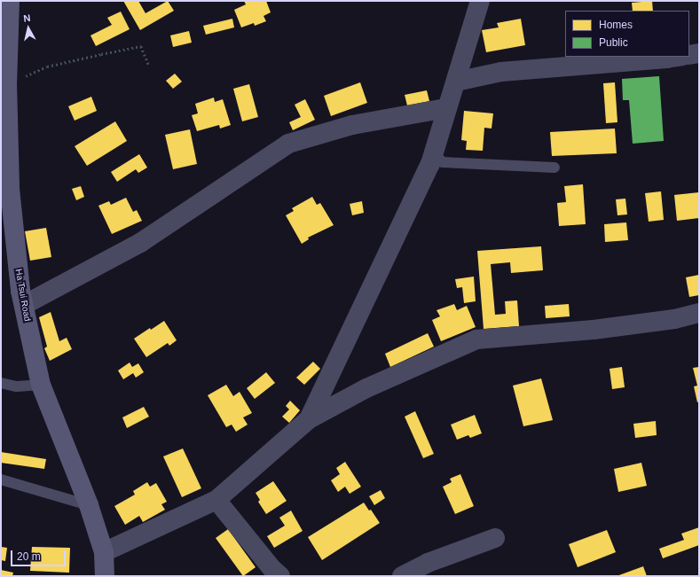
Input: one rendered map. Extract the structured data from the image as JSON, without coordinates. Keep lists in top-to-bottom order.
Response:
{
  "streets": {
    "street": ["Ha Tsui Road"]
  },
  "legend": ["Homes", "Public"],
  "scale_bar": "20 m",
  "north": "top"
}
